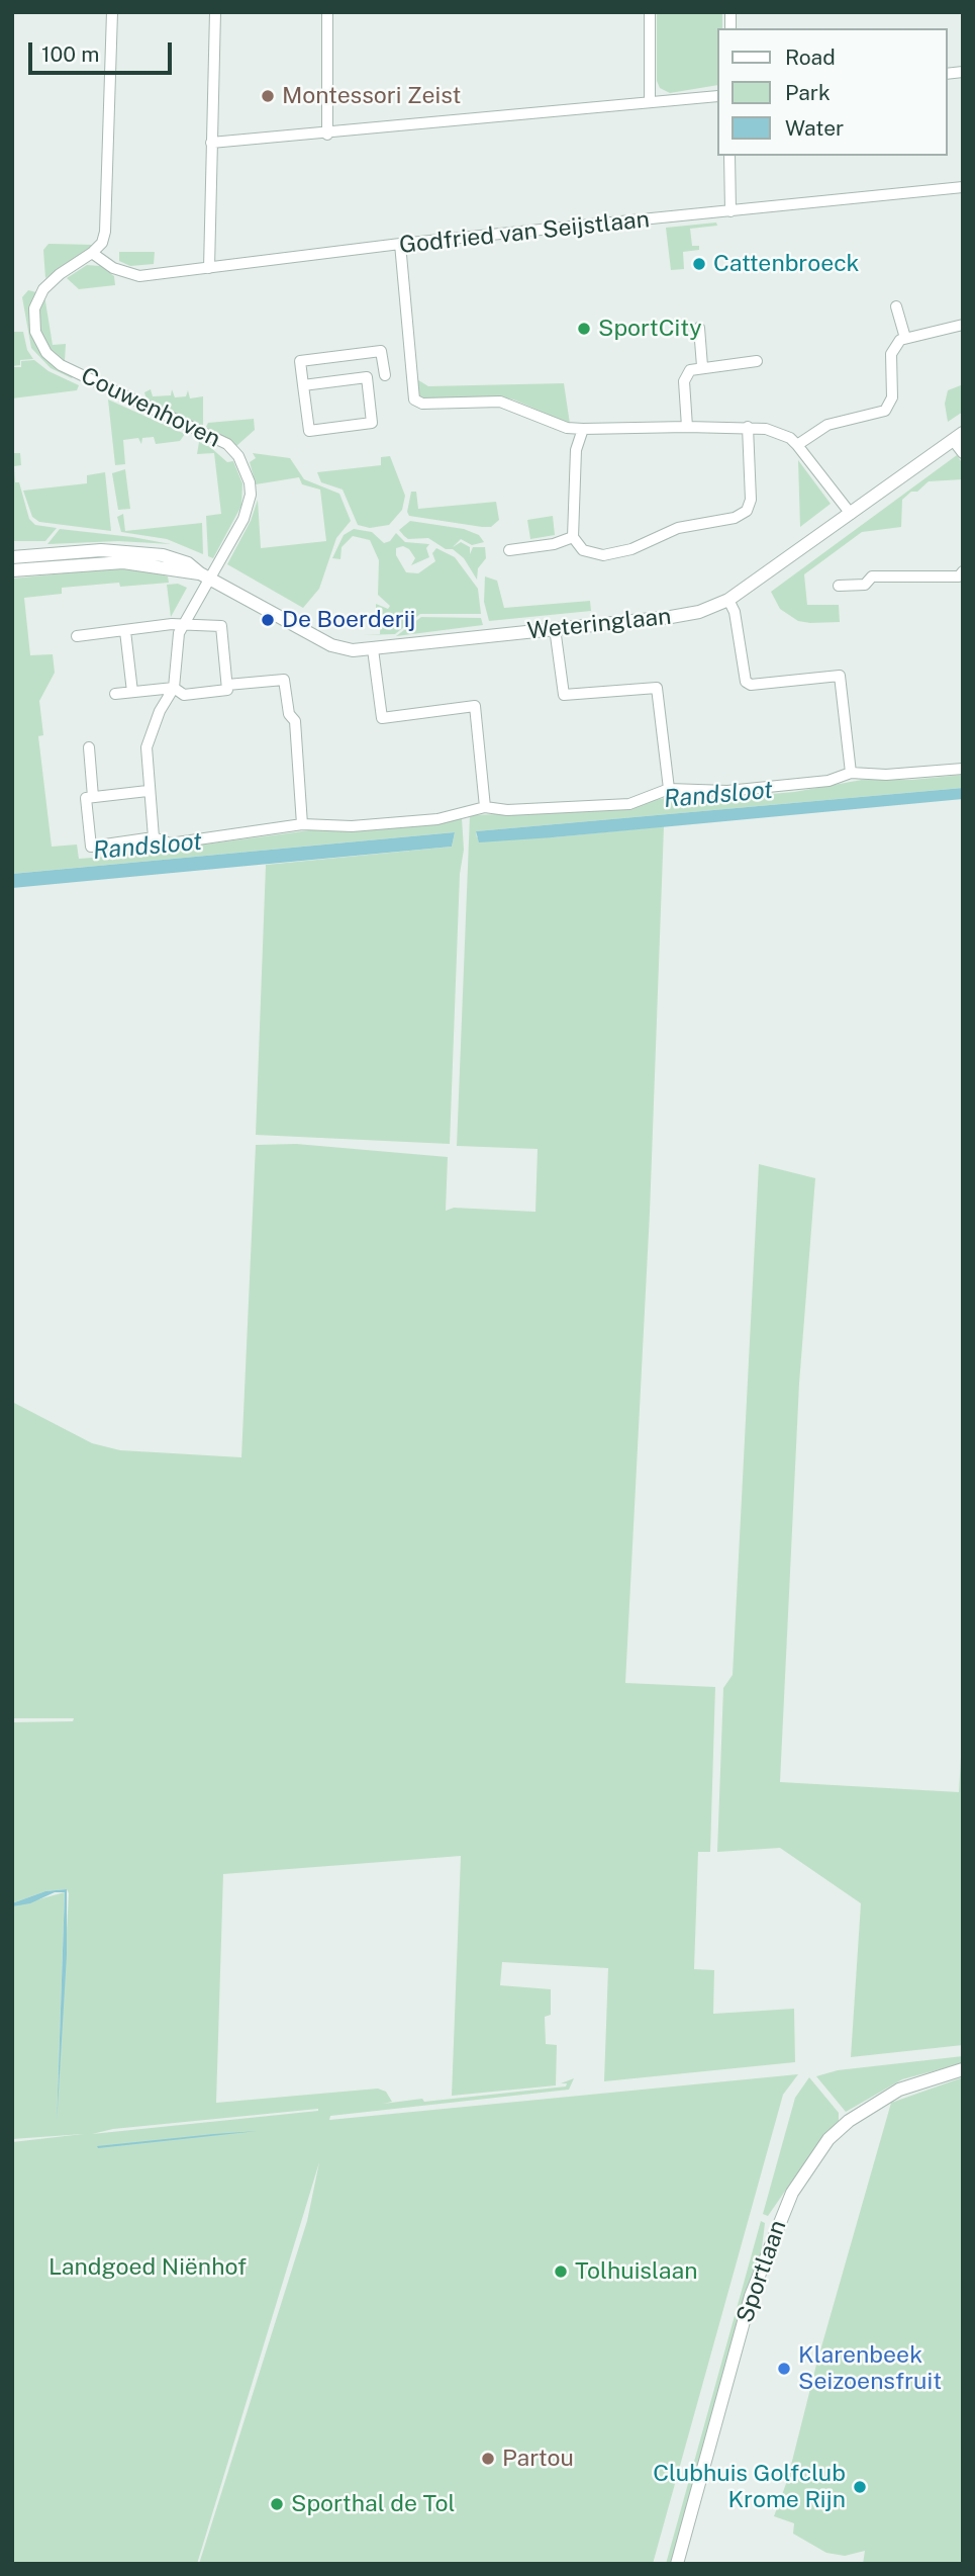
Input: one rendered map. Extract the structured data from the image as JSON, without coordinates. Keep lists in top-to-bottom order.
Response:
{
  "streets": {
    "street": [
      "Godfried van Seijstlaan",
      "Couwenhoven",
      "Weteringlaan",
      "Sportlaan"
    ]
  },
  "crossings": [
    ["Godfried van Seijstlaan", "Couwenhoven"],
    ["Couwenhoven", "Weteringlaan"]
  ],
  "water": ["Randsloot"],
  "parks": ["Landgoed Niënhof"],
  "places": [
    "Montessori Zeist",
    "Cattenbroeck",
    "SportCity",
    "De Boerderij",
    "Tolhuislaan",
    "Klarenbeek Seizoensfruit",
    "Partou",
    "Clubhuis Golfclub Krome Rijn",
    "Sporthal de Tol"
  ],
  "legend": ["Road", "Park", "Water"],
  "scale_bar": "100 m"
}
